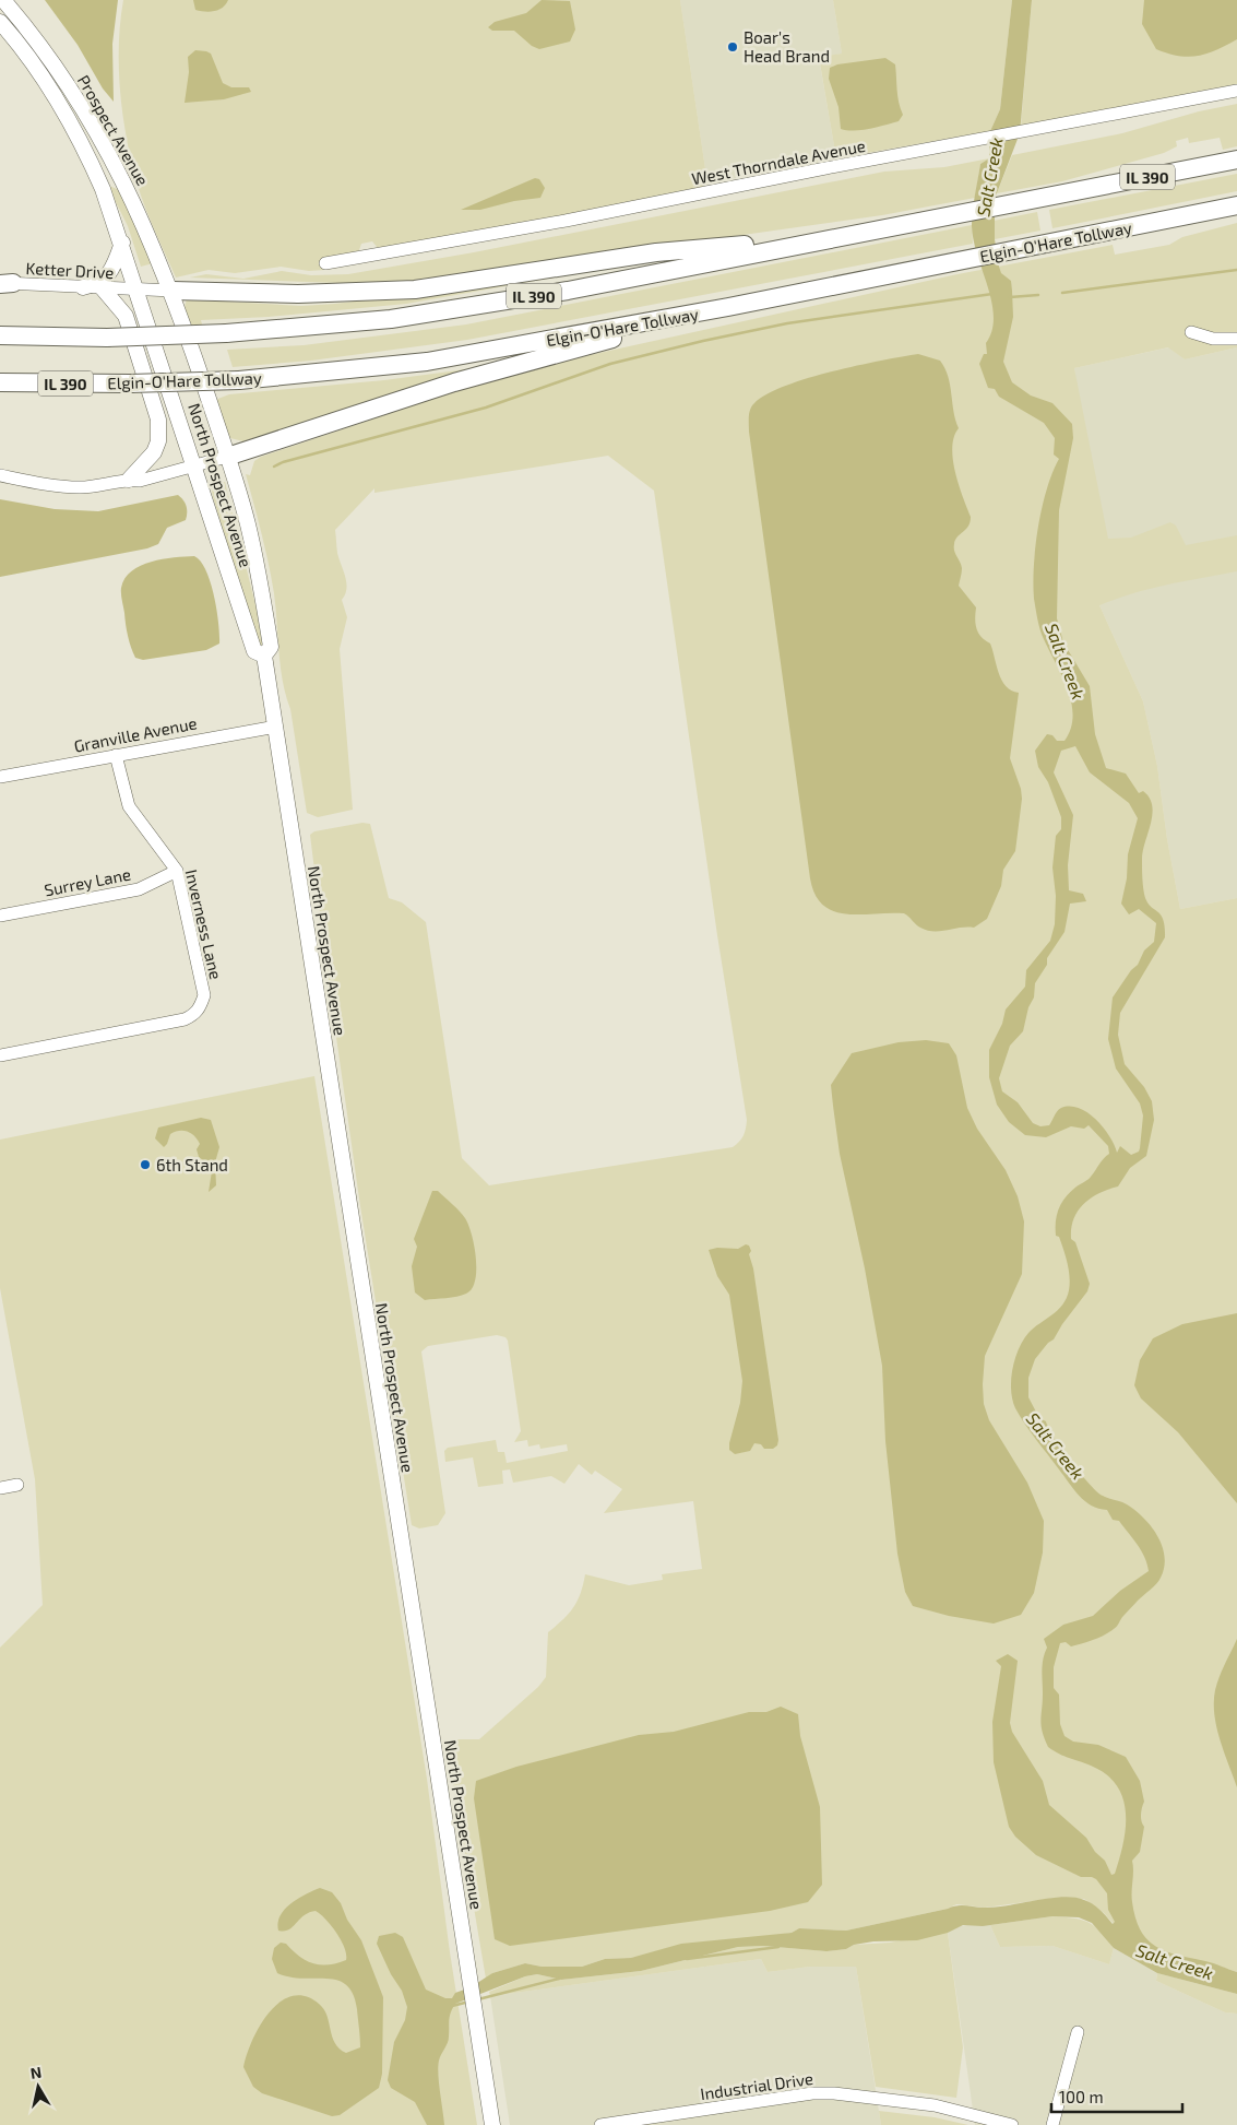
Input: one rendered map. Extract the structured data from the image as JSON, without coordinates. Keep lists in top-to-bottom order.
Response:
{
  "streets": {
    "highway": ["IL 390", "Elgin-O'Hare Tollway"],
    "main road": ["Prospect Avenue", "North Prospect Avenue"],
    "street": [
      "West Thorndale Avenue",
      "Ketter Drive",
      "Granville Avenue",
      "Surrey Lane",
      "Inverness Lane",
      "Industrial Drive"
    ]
  },
  "crossings": [
    ["Prospect Avenue", "Ketter Drive"],
    ["Prospect Avenue", "North Prospect Avenue"],
    ["Ketter Drive", "North Prospect Avenue"],
    ["North Prospect Avenue", "Granville Avenue"],
    ["Granville Avenue", "Inverness Lane"],
    ["Surrey Lane", "Inverness Lane"]
  ],
  "water": ["Salt Creek"],
  "places": ["Boar's Head Brand", "6th Stand"],
  "scale_bar": "100 m",
  "north": "top"
}
